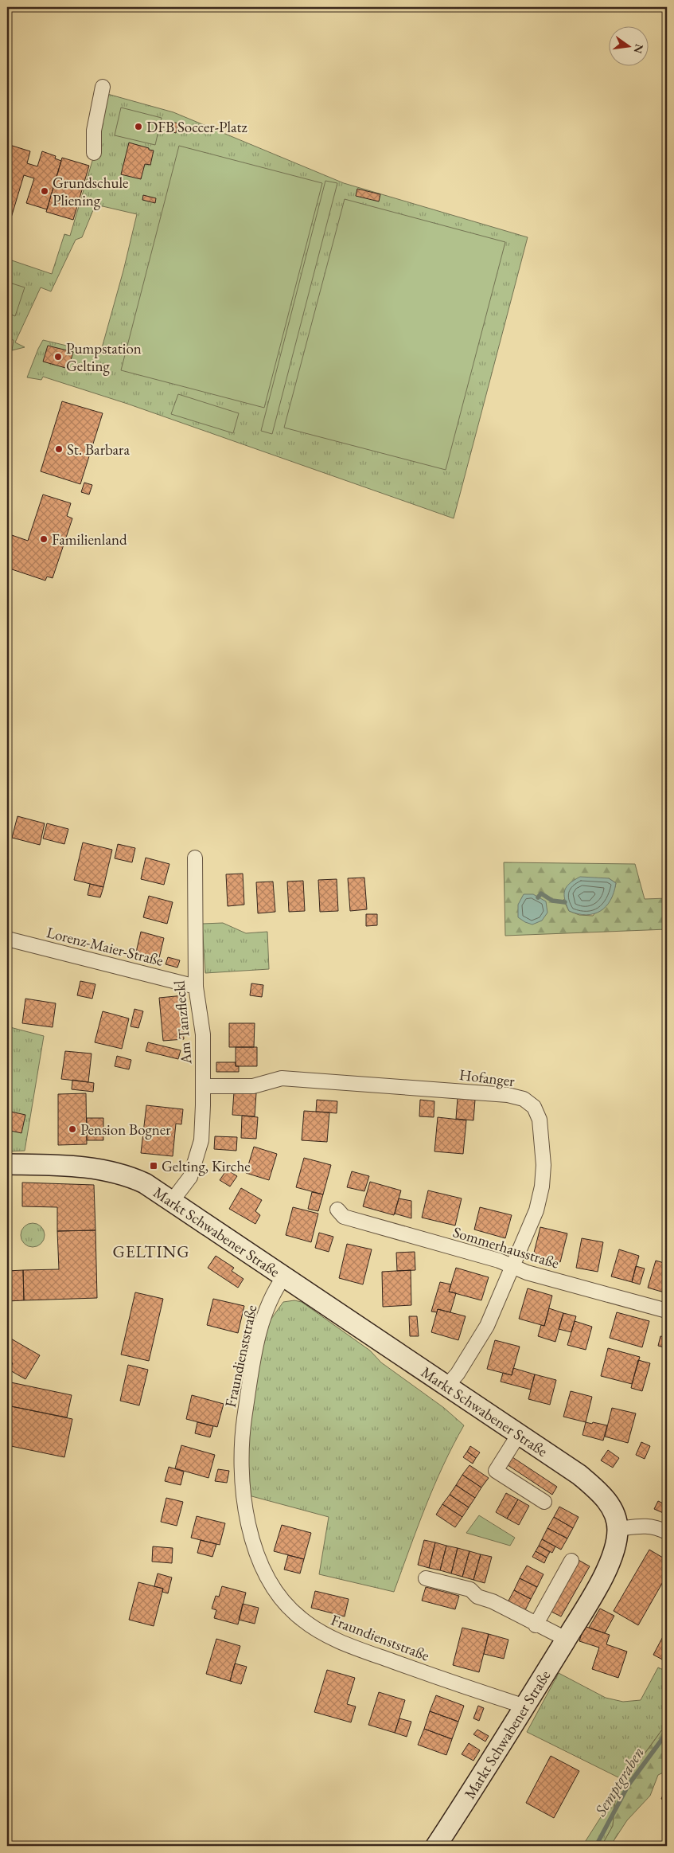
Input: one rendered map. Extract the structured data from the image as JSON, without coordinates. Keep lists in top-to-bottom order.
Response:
{
  "streets": {
    "main road": ["Markt Schwabener Straße"],
    "street": [
      "Lorenz-Maier-Straße",
      "Am Tanzfleckl",
      "Hofanger",
      "Sommerhausstraße",
      "Fraundienststraße"
    ]
  },
  "crossings": [
    ["Lorenz-Maier-Straße", "Am Tanzfleckl"],
    ["Am Tanzfleckl", "Hofanger"],
    ["Am Tanzfleckl", "Markt Schwabener Straße"],
    ["Hofanger", "Markt Schwabener Straße"],
    ["Hofanger", "Sommerhausstraße"],
    ["Markt Schwabener Straße", "Fraundienststraße"]
  ],
  "districts": ["GELTING"],
  "water": ["Semptgraben"],
  "places": {
    "other": [
      "DFB Soccer-Platz",
      "Grundschule Pliening",
      "Pumpstation Gelting",
      "St. Barbara",
      "Familienland",
      "Pension Bogner"
    ],
    "transit": ["Gelting, Kirche"]
  },
  "north": "right"
}
